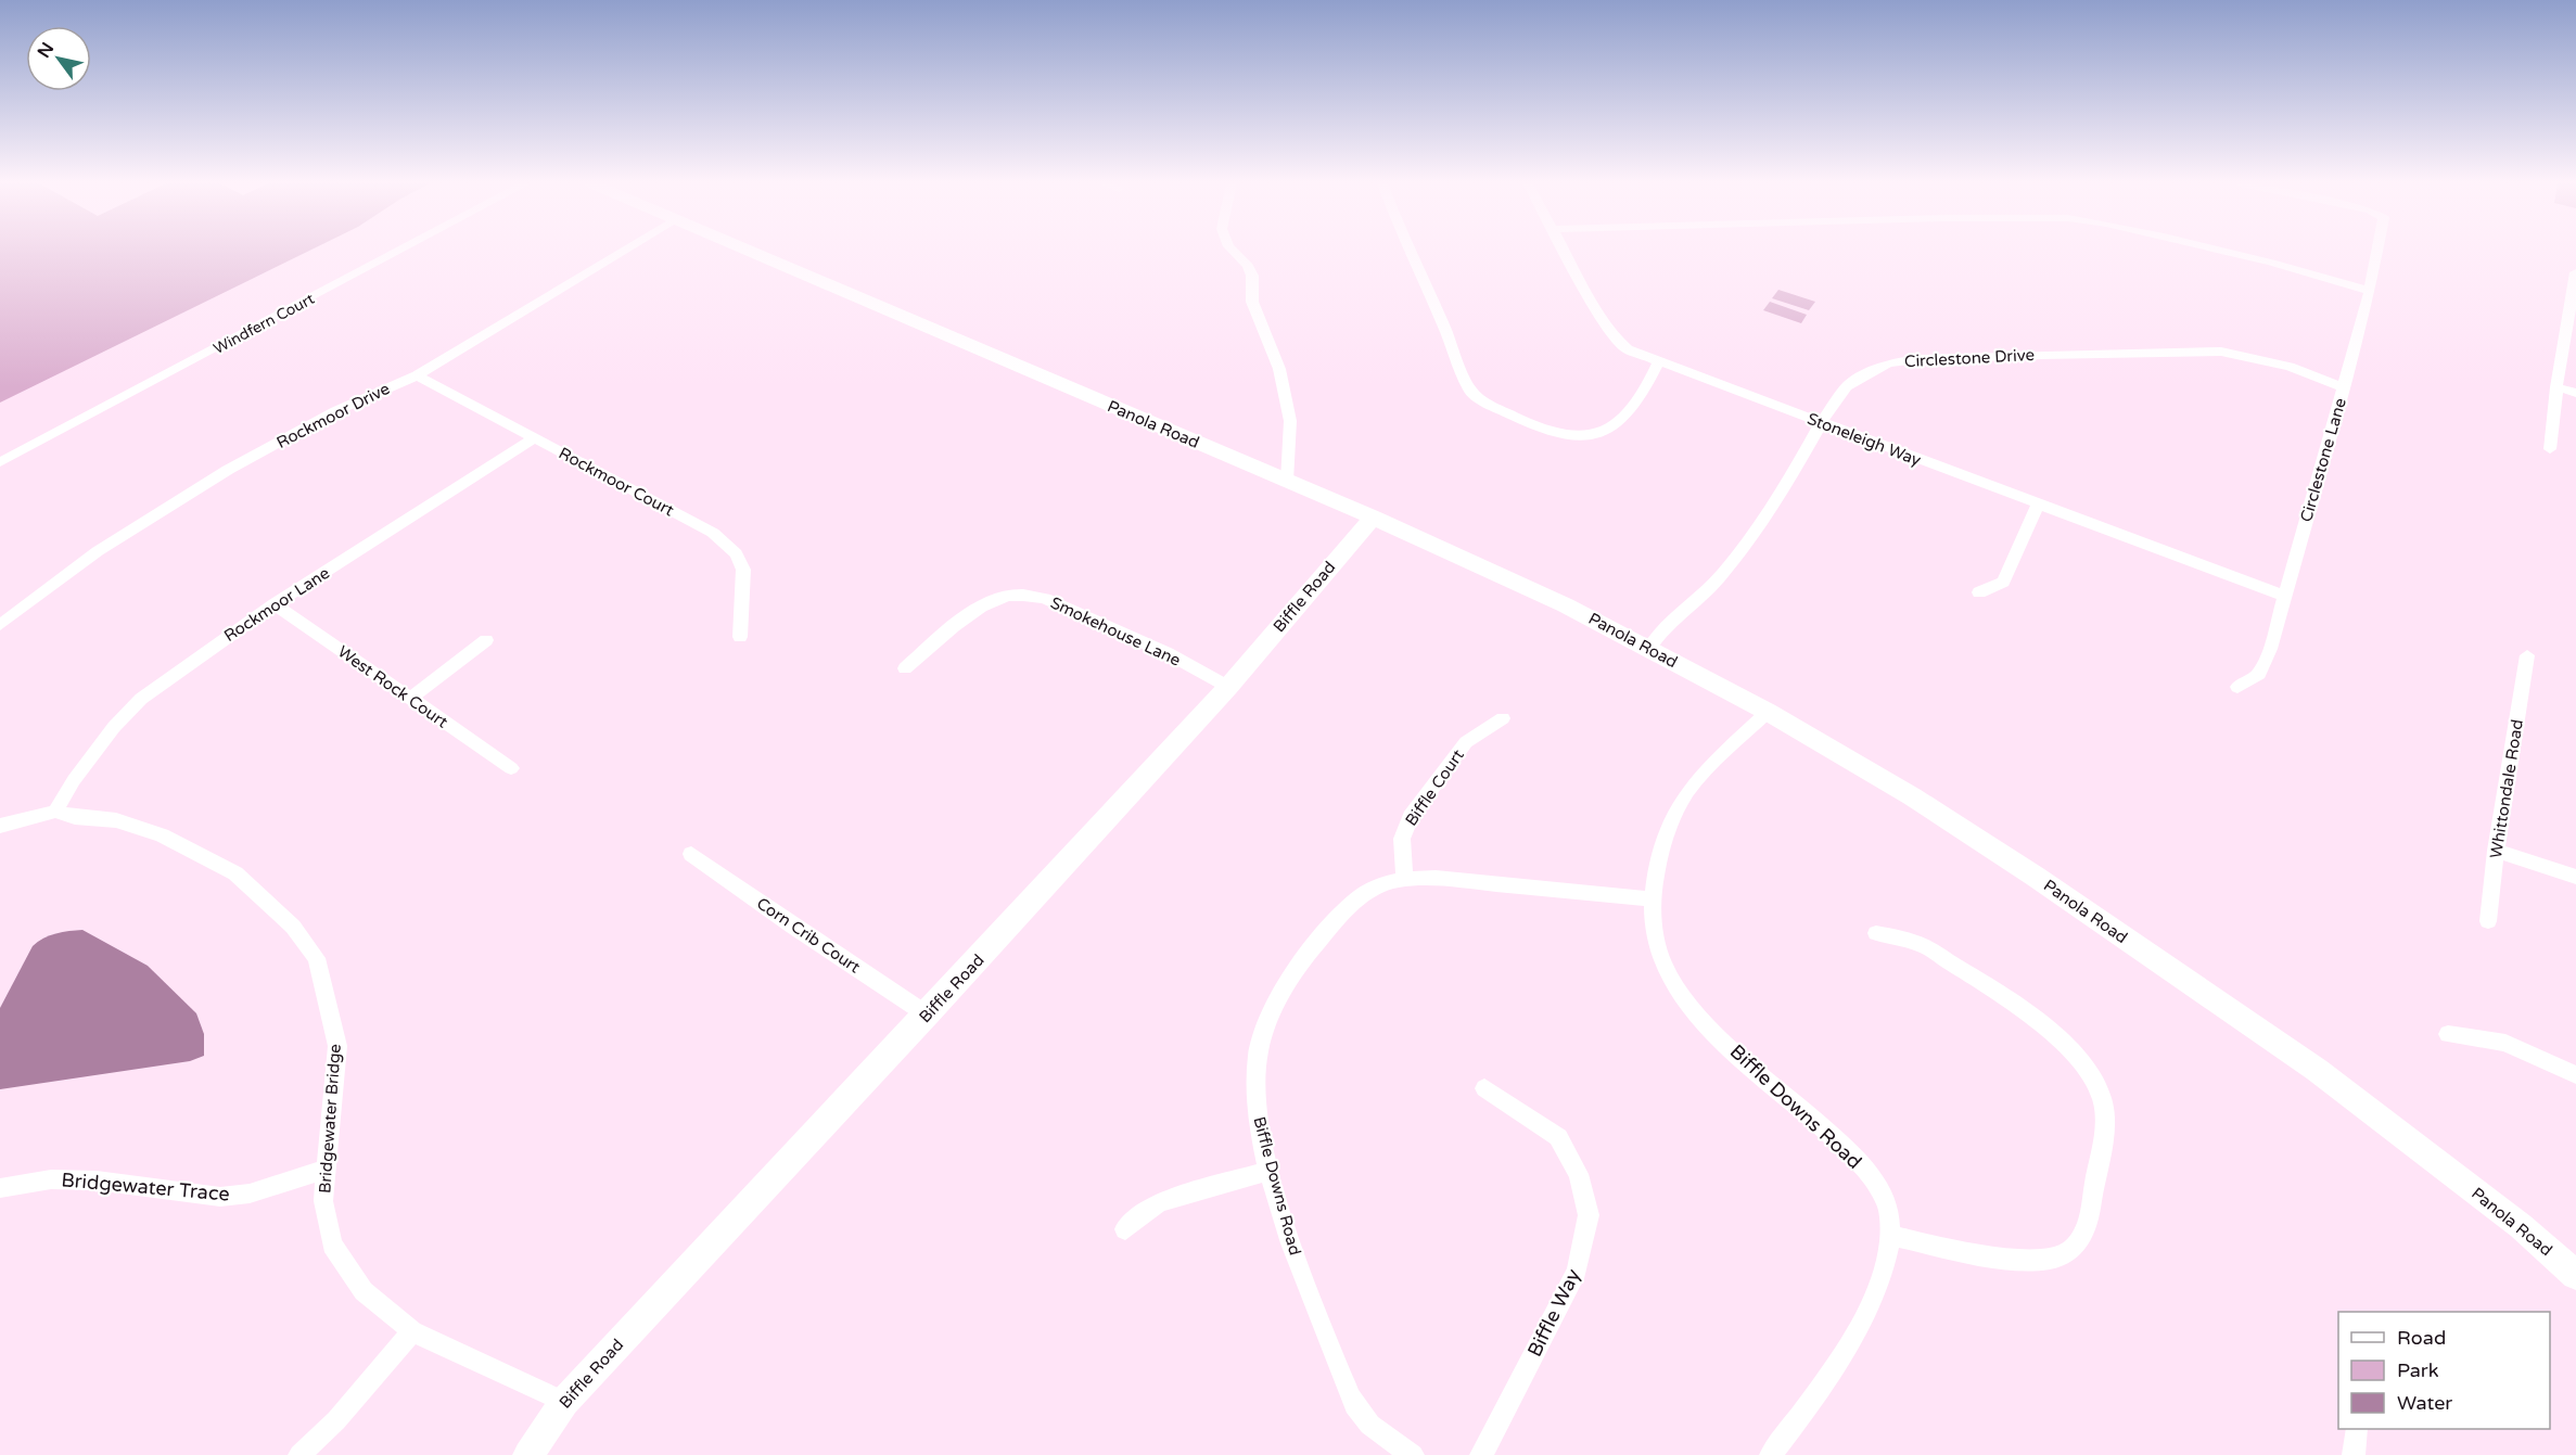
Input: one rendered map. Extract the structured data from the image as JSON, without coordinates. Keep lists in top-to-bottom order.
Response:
{
  "streets": {
    "main road": ["Panola Road", "Biffle Road"],
    "street": [
      "Windfern Court",
      "Circlestone Drive",
      "Rockmoor Drive",
      "Stoneleigh Way",
      "Circlestone Lane",
      "Rockmoor Court",
      "Rockmoor Lane",
      "Smokehouse Lane",
      "West Rock Court",
      "Biffle Court",
      "Whittondale Road",
      "Corn Crib Court",
      "Biffle Downs Road",
      "Bridgewater Bridge",
      "Bridgewater Trace",
      "Biffle Way"
    ]
  },
  "crossings": [
    ["Circlestone Drive", "Panola Road"],
    ["Circlestone Drive", "Stoneleigh Way"],
    ["Circlestone Drive", "Circlestone Lane"],
    ["Rockmoor Drive", "Rockmoor Court"],
    ["Panola Road", "Biffle Road"],
    ["Panola Road", "Biffle Downs Road"],
    ["Stoneleigh Way", "Circlestone Lane"],
    ["Rockmoor Court", "Rockmoor Lane"],
    ["Biffle Road", "Smokehouse Lane"],
    ["Biffle Road", "Corn Crib Court"],
    ["Biffle Road", "Bridgewater Bridge"],
    ["Rockmoor Lane", "West Rock Court"],
    ["Rockmoor Lane", "Bridgewater Bridge"],
    ["Biffle Court", "Biffle Downs Road"],
    ["Bridgewater Bridge", "Bridgewater Trace"]
  ],
  "legend": ["Road", "Park", "Water"],
  "north": "top left"
}
